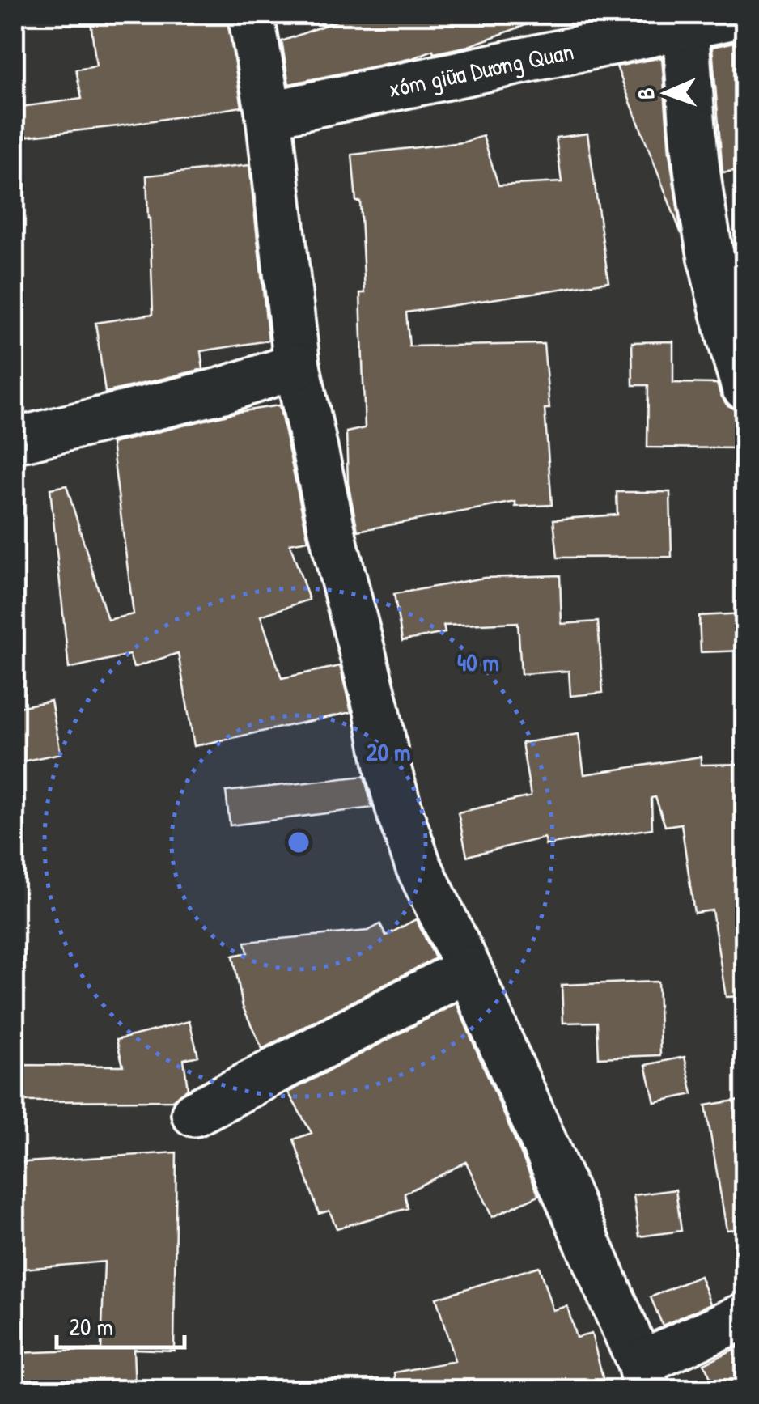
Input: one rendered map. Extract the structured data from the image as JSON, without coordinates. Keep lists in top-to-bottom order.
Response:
{
  "streets": {
    "street": ["xóm giữa Dương Quan"]
  },
  "scale_bar": "20 m",
  "north": "left",
  "rings": ["40 m", "20 m"]
}
